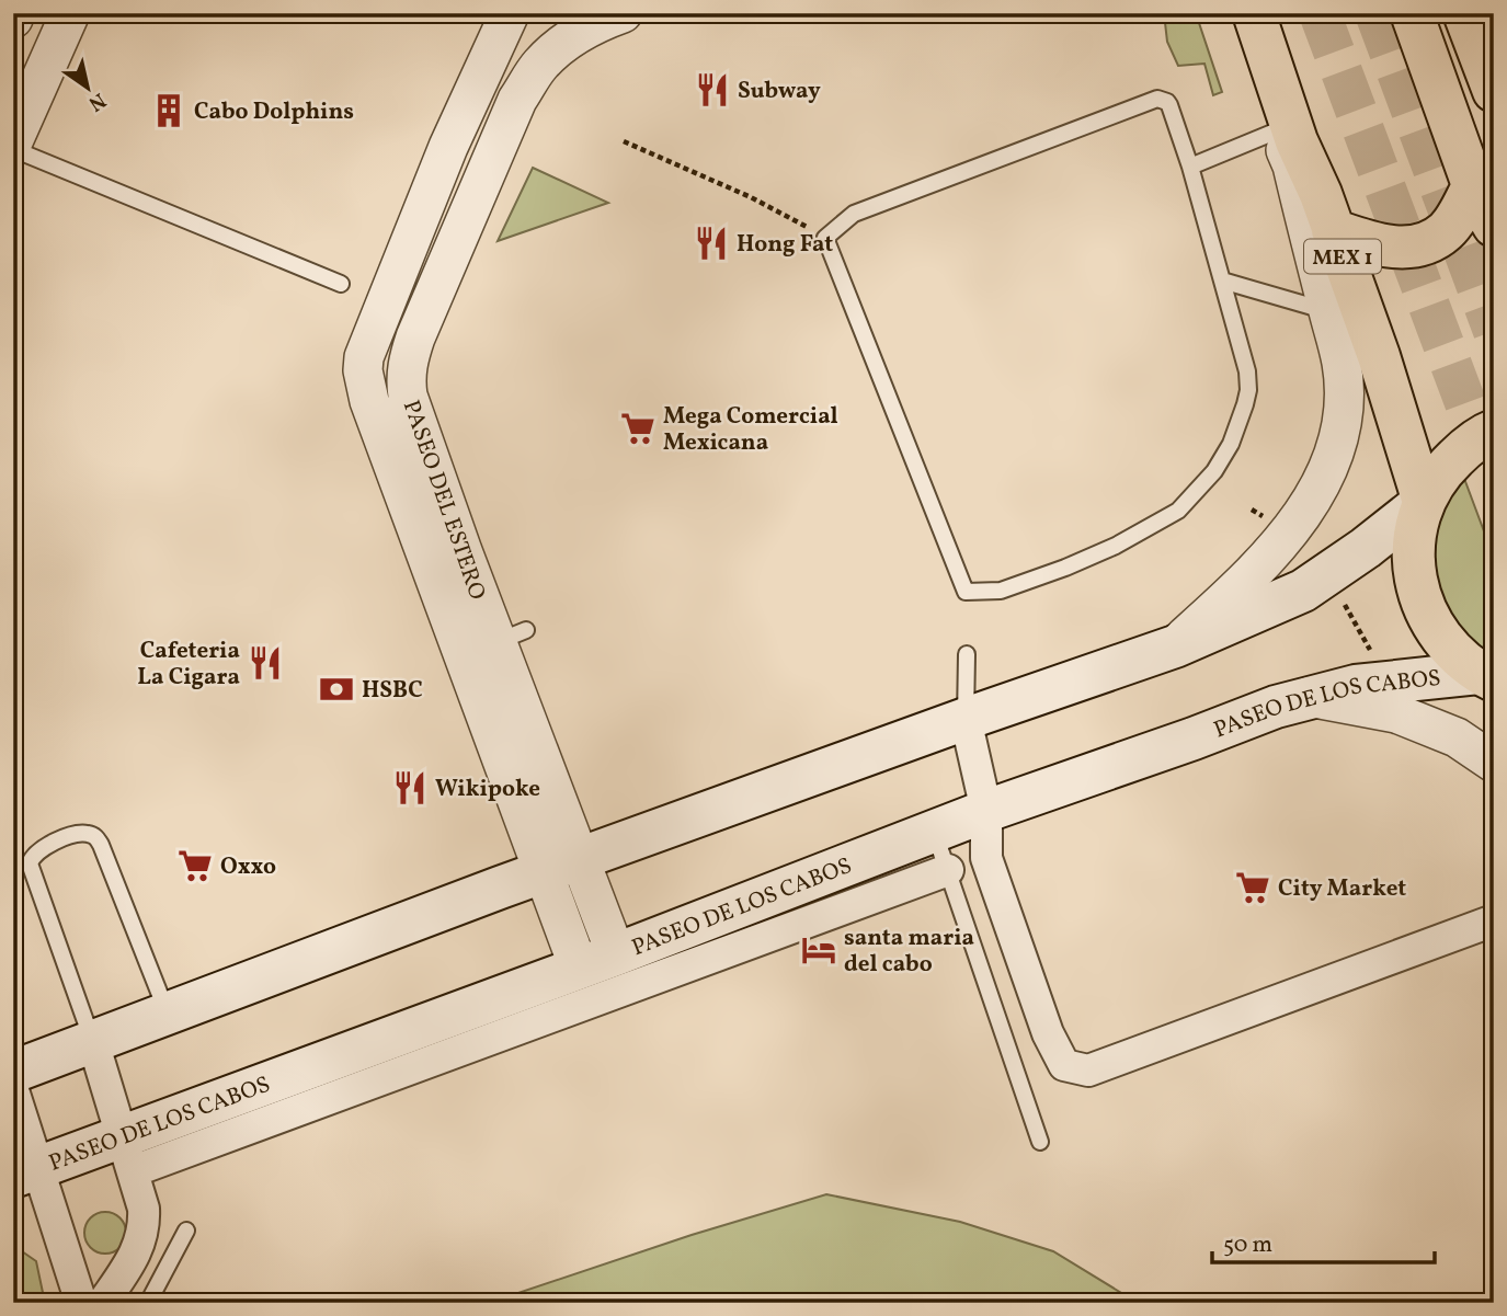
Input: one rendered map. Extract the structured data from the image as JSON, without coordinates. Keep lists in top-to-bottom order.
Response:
{
  "streets": {
    "highway": ["MEX 1"],
    "main road": ["PASEO DE LOS CABOS"],
    "street": ["PASEO DEL ESTERO"]
  },
  "crossings": [
    ["PASEO DEL ESTERO", "PASEO DE LOS CABOS"]
  ],
  "places": {
    "restaurant": [
      "Subway",
      "Hong Fat",
      "Cafeteria La Cigara",
      "Wikipoke"
    ],
    "building": ["Cabo Dolphins"],
    "supermarket": ["Mega Comercial Mexicana", "Oxxo", "City Market"],
    "bank": ["HSBC"],
    "hotel": ["santa maria del cabo"]
  },
  "scale_bar": "50 m",
  "north": "bottom right"
}
